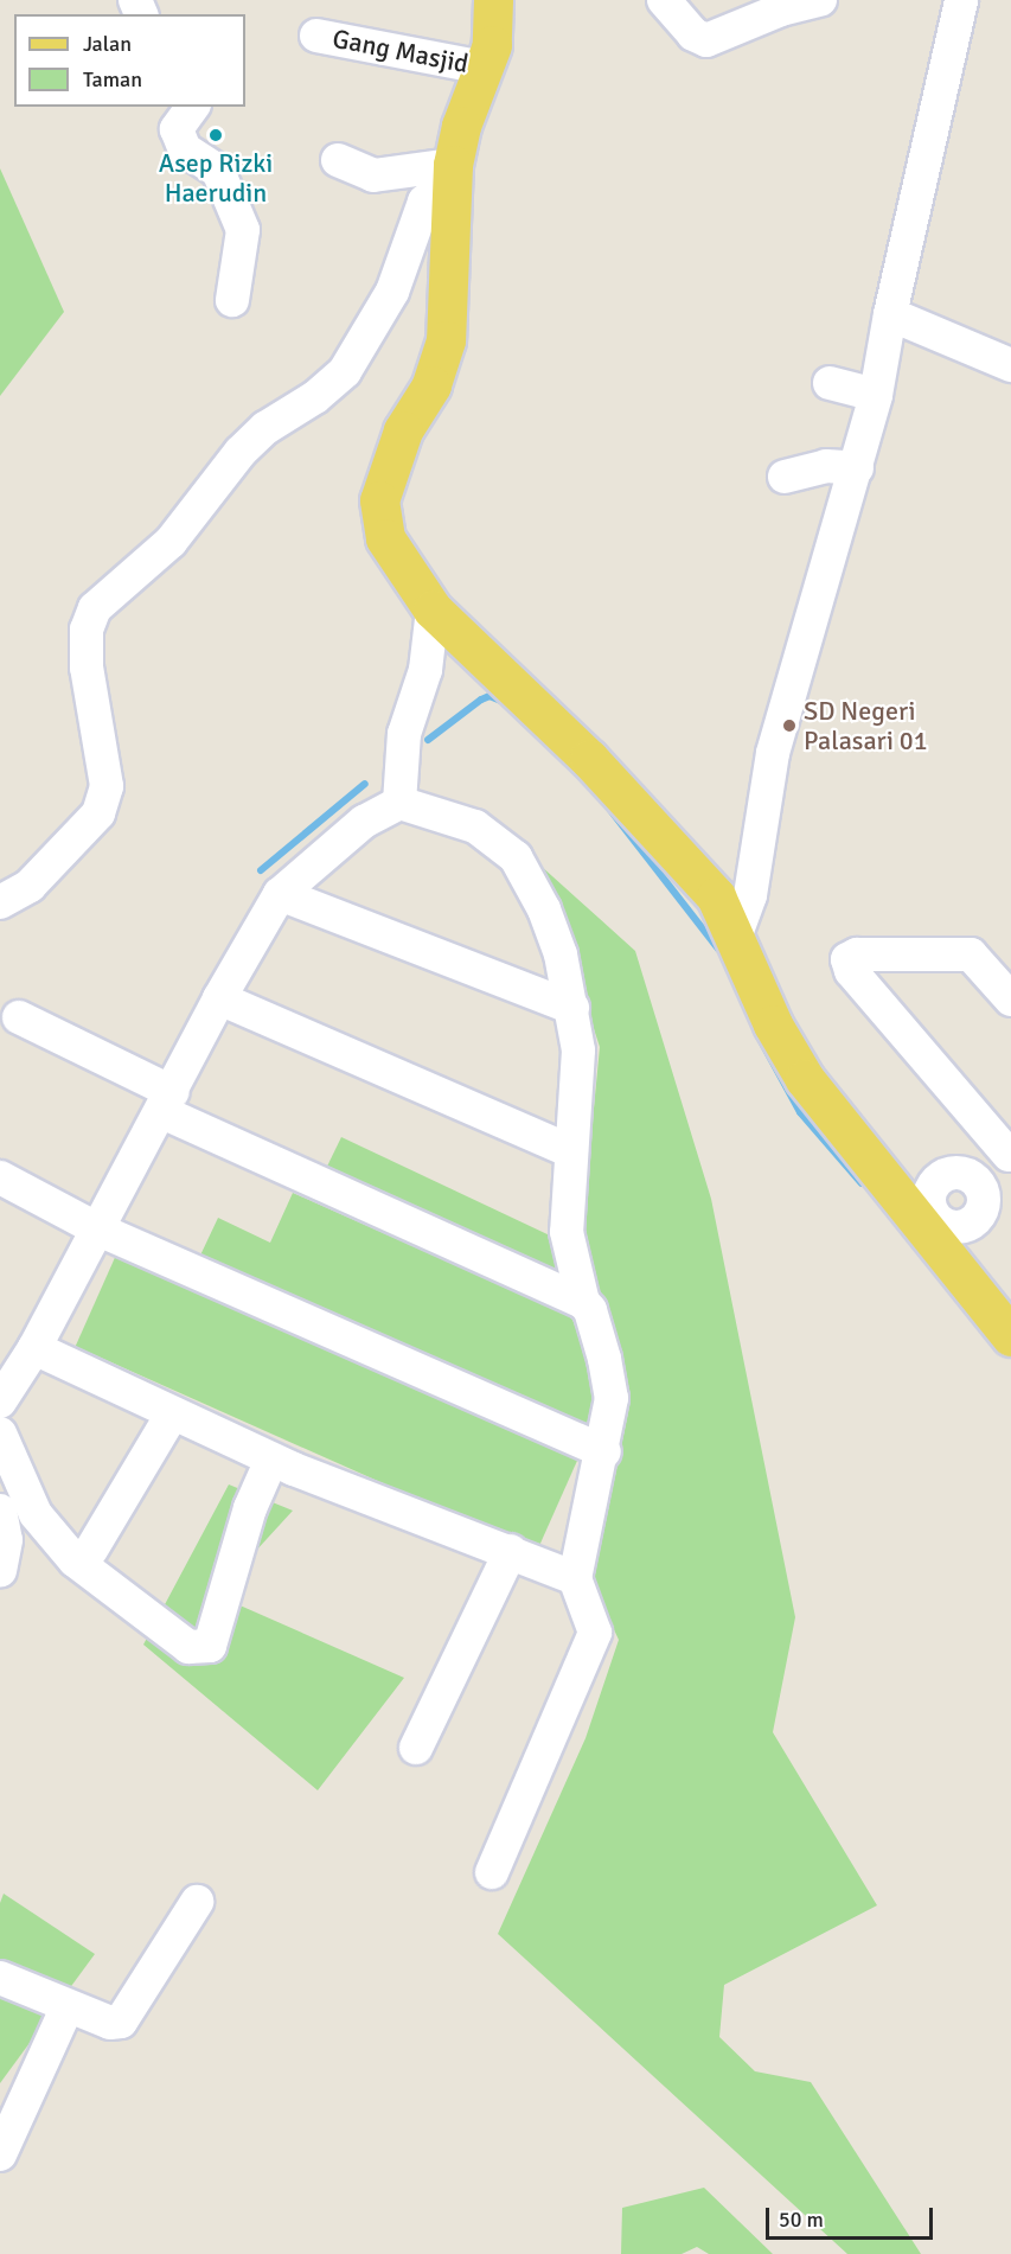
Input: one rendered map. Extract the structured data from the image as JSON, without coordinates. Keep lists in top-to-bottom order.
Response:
{
  "streets": {
    "street": ["Gang Masjid"]
  },
  "places": ["Asep Rizki Haerudin", "SD Negeri Palasari 01"],
  "legend": ["Jalan", "Taman"],
  "scale_bar": "50 m"
}
